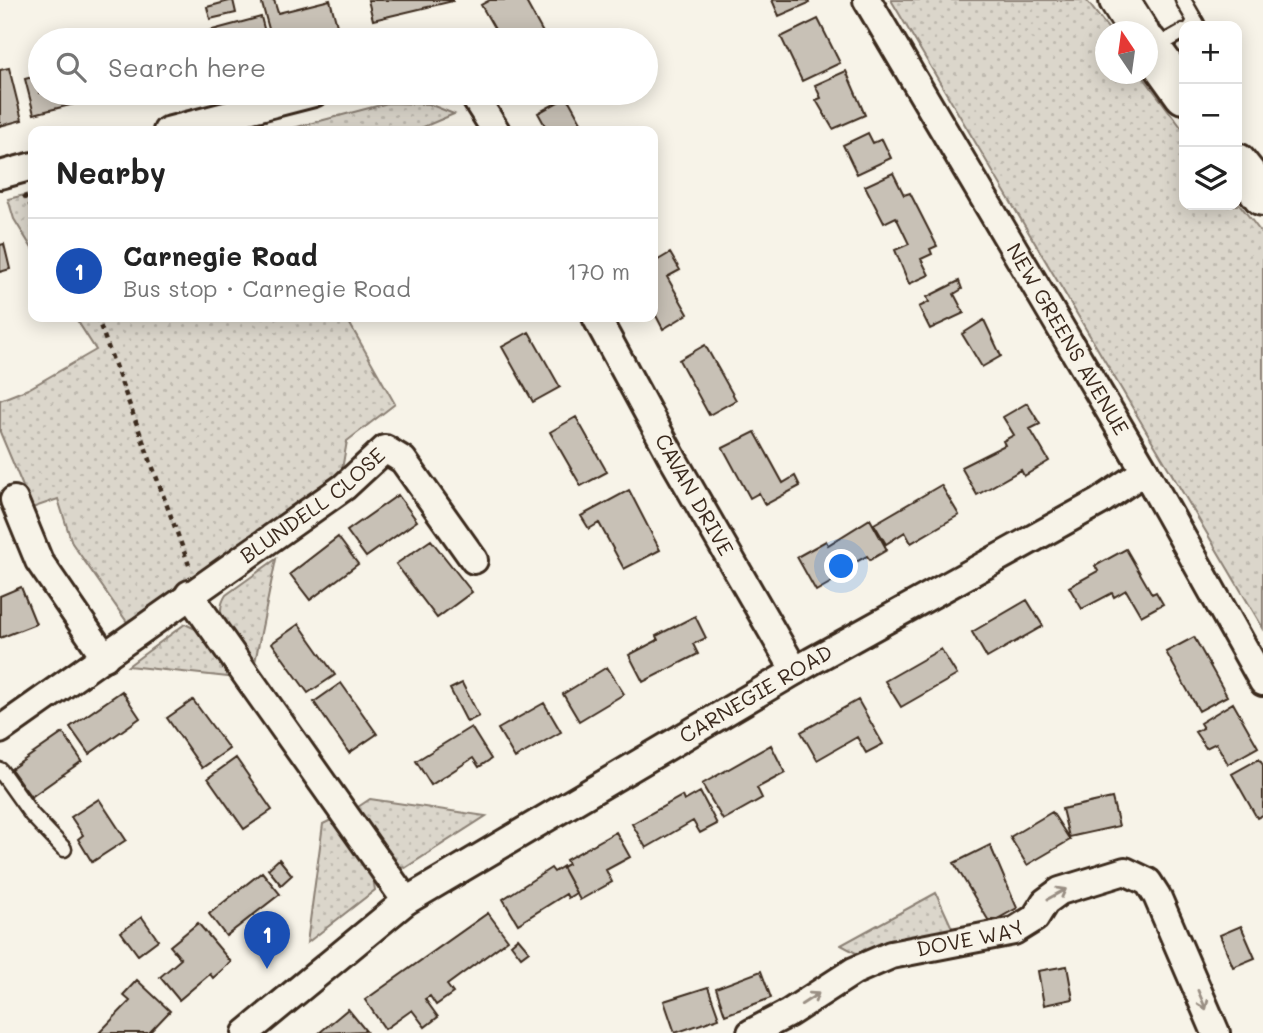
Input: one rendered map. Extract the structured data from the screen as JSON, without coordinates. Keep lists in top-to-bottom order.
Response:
{
  "streets": {
    "street": [
      "NEW GREENS AVENUE",
      "CAVAN DRIVE",
      "BLUNDELL CLOSE",
      "CARNEGIE ROAD",
      "DOVE WAY"
    ]
  },
  "crossings": [
    ["NEW GREENS AVENUE", "CARNEGIE ROAD"],
    ["CAVAN DRIVE", "CARNEGIE ROAD"]
  ],
  "north": "top",
  "page": {
    "map_buttons": ["+", "−"],
    "search": "Search here",
    "heading": "Nearby",
    "list": [
      {
        "mark": "1",
        "name": "Carnegie Road",
        "note": "Bus stop · Carnegie Road",
        "value": "170 m"
      }
    ],
    "pins": "1"
  }
}
